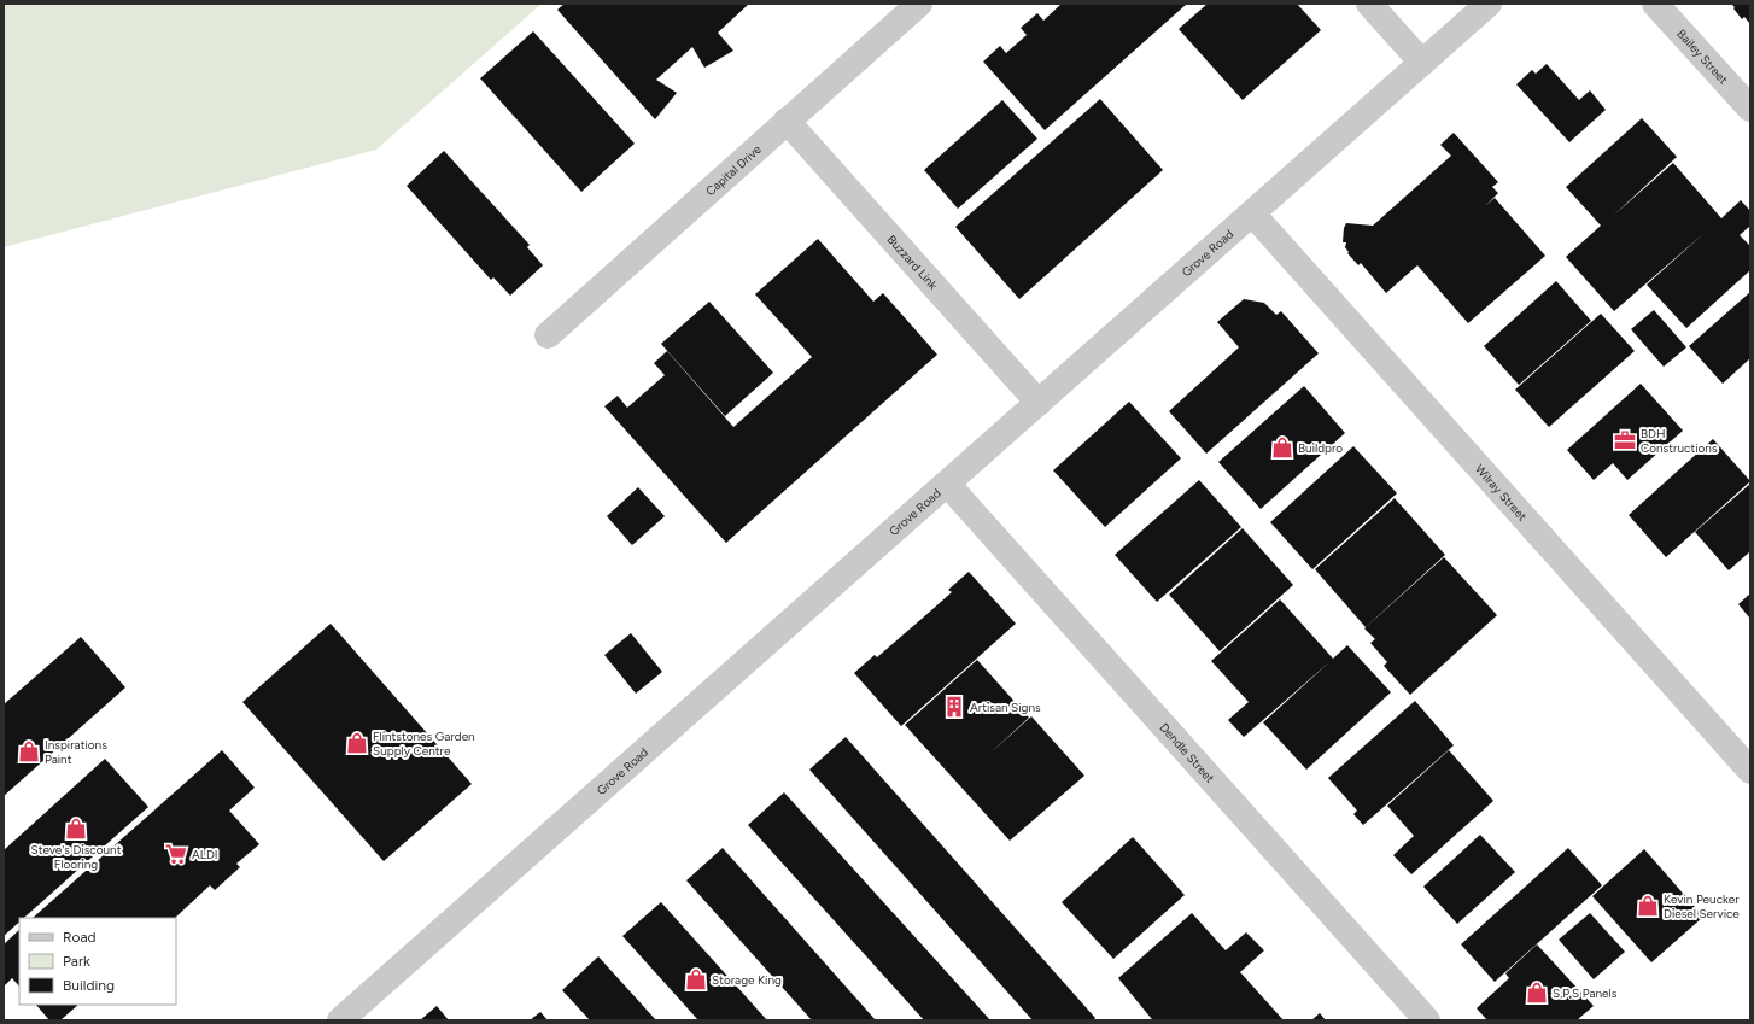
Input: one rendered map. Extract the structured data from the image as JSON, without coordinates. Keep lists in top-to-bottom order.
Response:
{
  "streets": {
    "street": [
      "Bailey Street",
      "Capital Drive",
      "Grove Road",
      "Buzzard Link",
      "Wilray Street",
      "Dendle Street"
    ]
  },
  "crossings": [
    ["Capital Drive", "Buzzard Link"],
    ["Grove Road", "Buzzard Link"],
    ["Grove Road", "Wilray Street"],
    ["Grove Road", "Dendle Street"]
  ],
  "places": {
    "office": ["BDH Constructions"],
    "shop": [
      "Buildpro",
      "Flintstones Garden Supply Centre",
      "Inspirations Paint",
      "Steve's Discount Flooring",
      "Kevin Peucker Diesel Service",
      "Storage King",
      "S.P.S Panels"
    ],
    "building": ["Artisan Signs"],
    "supermarket": ["ALDI"]
  },
  "legend": ["Road", "Park", "Building"]
}
